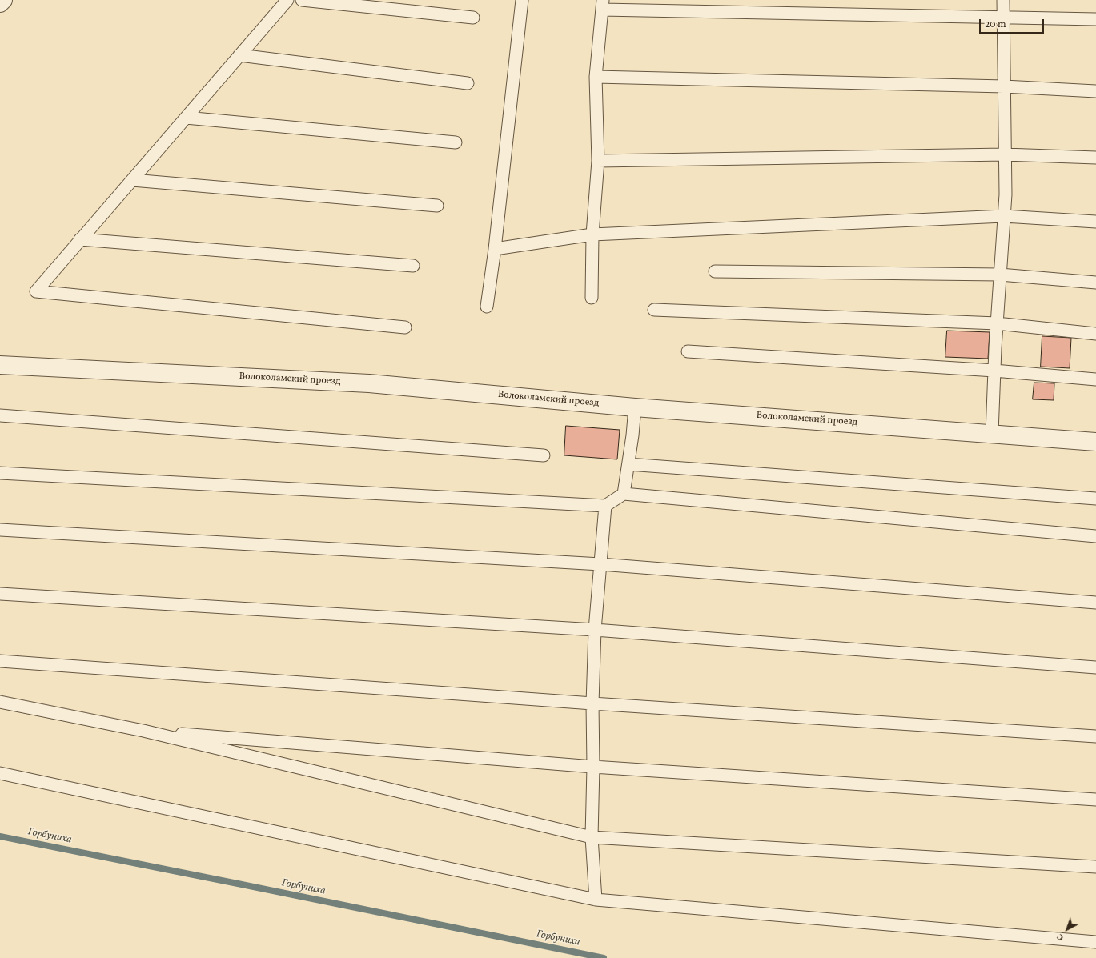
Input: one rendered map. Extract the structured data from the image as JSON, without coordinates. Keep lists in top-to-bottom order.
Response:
{
  "streets": {
    "street": ["Волоколамский проезд"]
  },
  "water": ["Горбуниха"],
  "scale_bar": "20 m",
  "north": "bottom left"
}
